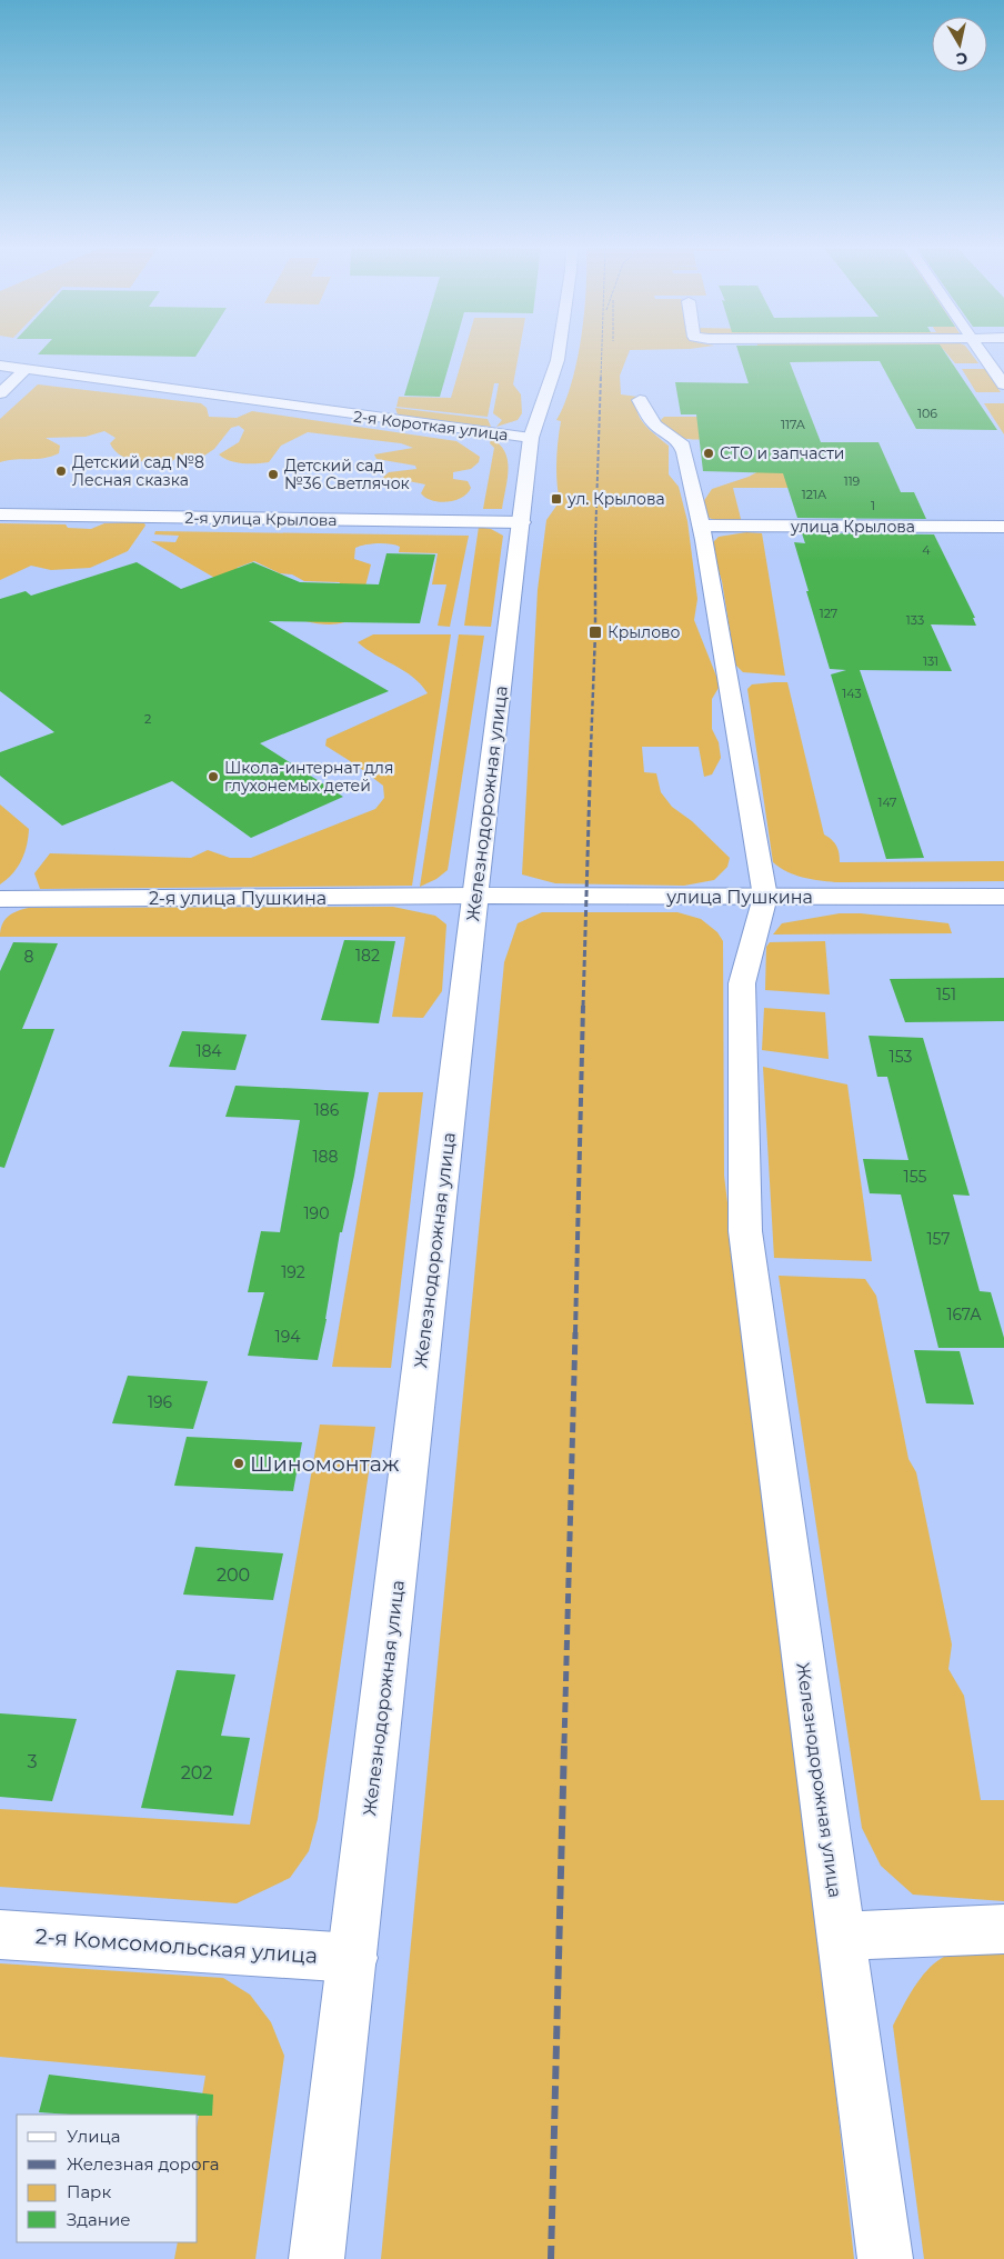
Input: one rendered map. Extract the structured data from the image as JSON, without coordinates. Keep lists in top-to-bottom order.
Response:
{
  "streets": {
    "street": [
      "2-я Короткая улица",
      "2-я улица Крылова",
      "улица Крылова",
      "Железнодорожная улица",
      "улица Пушкина",
      "2-я улица Пушкина",
      "2-я Комсомольская улица"
    ]
  },
  "crossings": [
    ["2-я Короткая улица", "Железнодорожная улица"],
    ["2-я улица Крылова", "Железнодорожная улица"],
    ["улица Крылова", "Железнодорожная улица"],
    ["Железнодорожная улица", "улица Пушкина"],
    ["Железнодорожная улица", "2-я улица Пушкина"],
    ["Железнодорожная улица", "2-я Комсомольская улица"],
    ["улица Пушкина", "2-я улица Пушкина"]
  ],
  "places": {
    "other": [
      "СТО и запчасти",
      "Детский сад №8 Лесная сказка",
      "Детский сад №36 Светлячок",
      "Школа-интернат для глухонемых детей",
      "Шиномонтаж"
    ],
    "transit": ["ул. Крылова", "Крылово"]
  },
  "house_numbers": [
    "106",
    "117А",
    "119",
    "121А",
    "1",
    "4",
    "127",
    "133",
    "131",
    "143",
    "2",
    "147",
    "182",
    "8",
    "151",
    "184",
    "153",
    "186",
    "188",
    "155",
    "190",
    "157",
    "192",
    "167А",
    "194",
    "196",
    "200",
    "3",
    "202"
  ],
  "legend": [
    "Улица",
    "Железная дорога",
    "Парк",
    "Здание"
  ],
  "north": "bottom"
}
